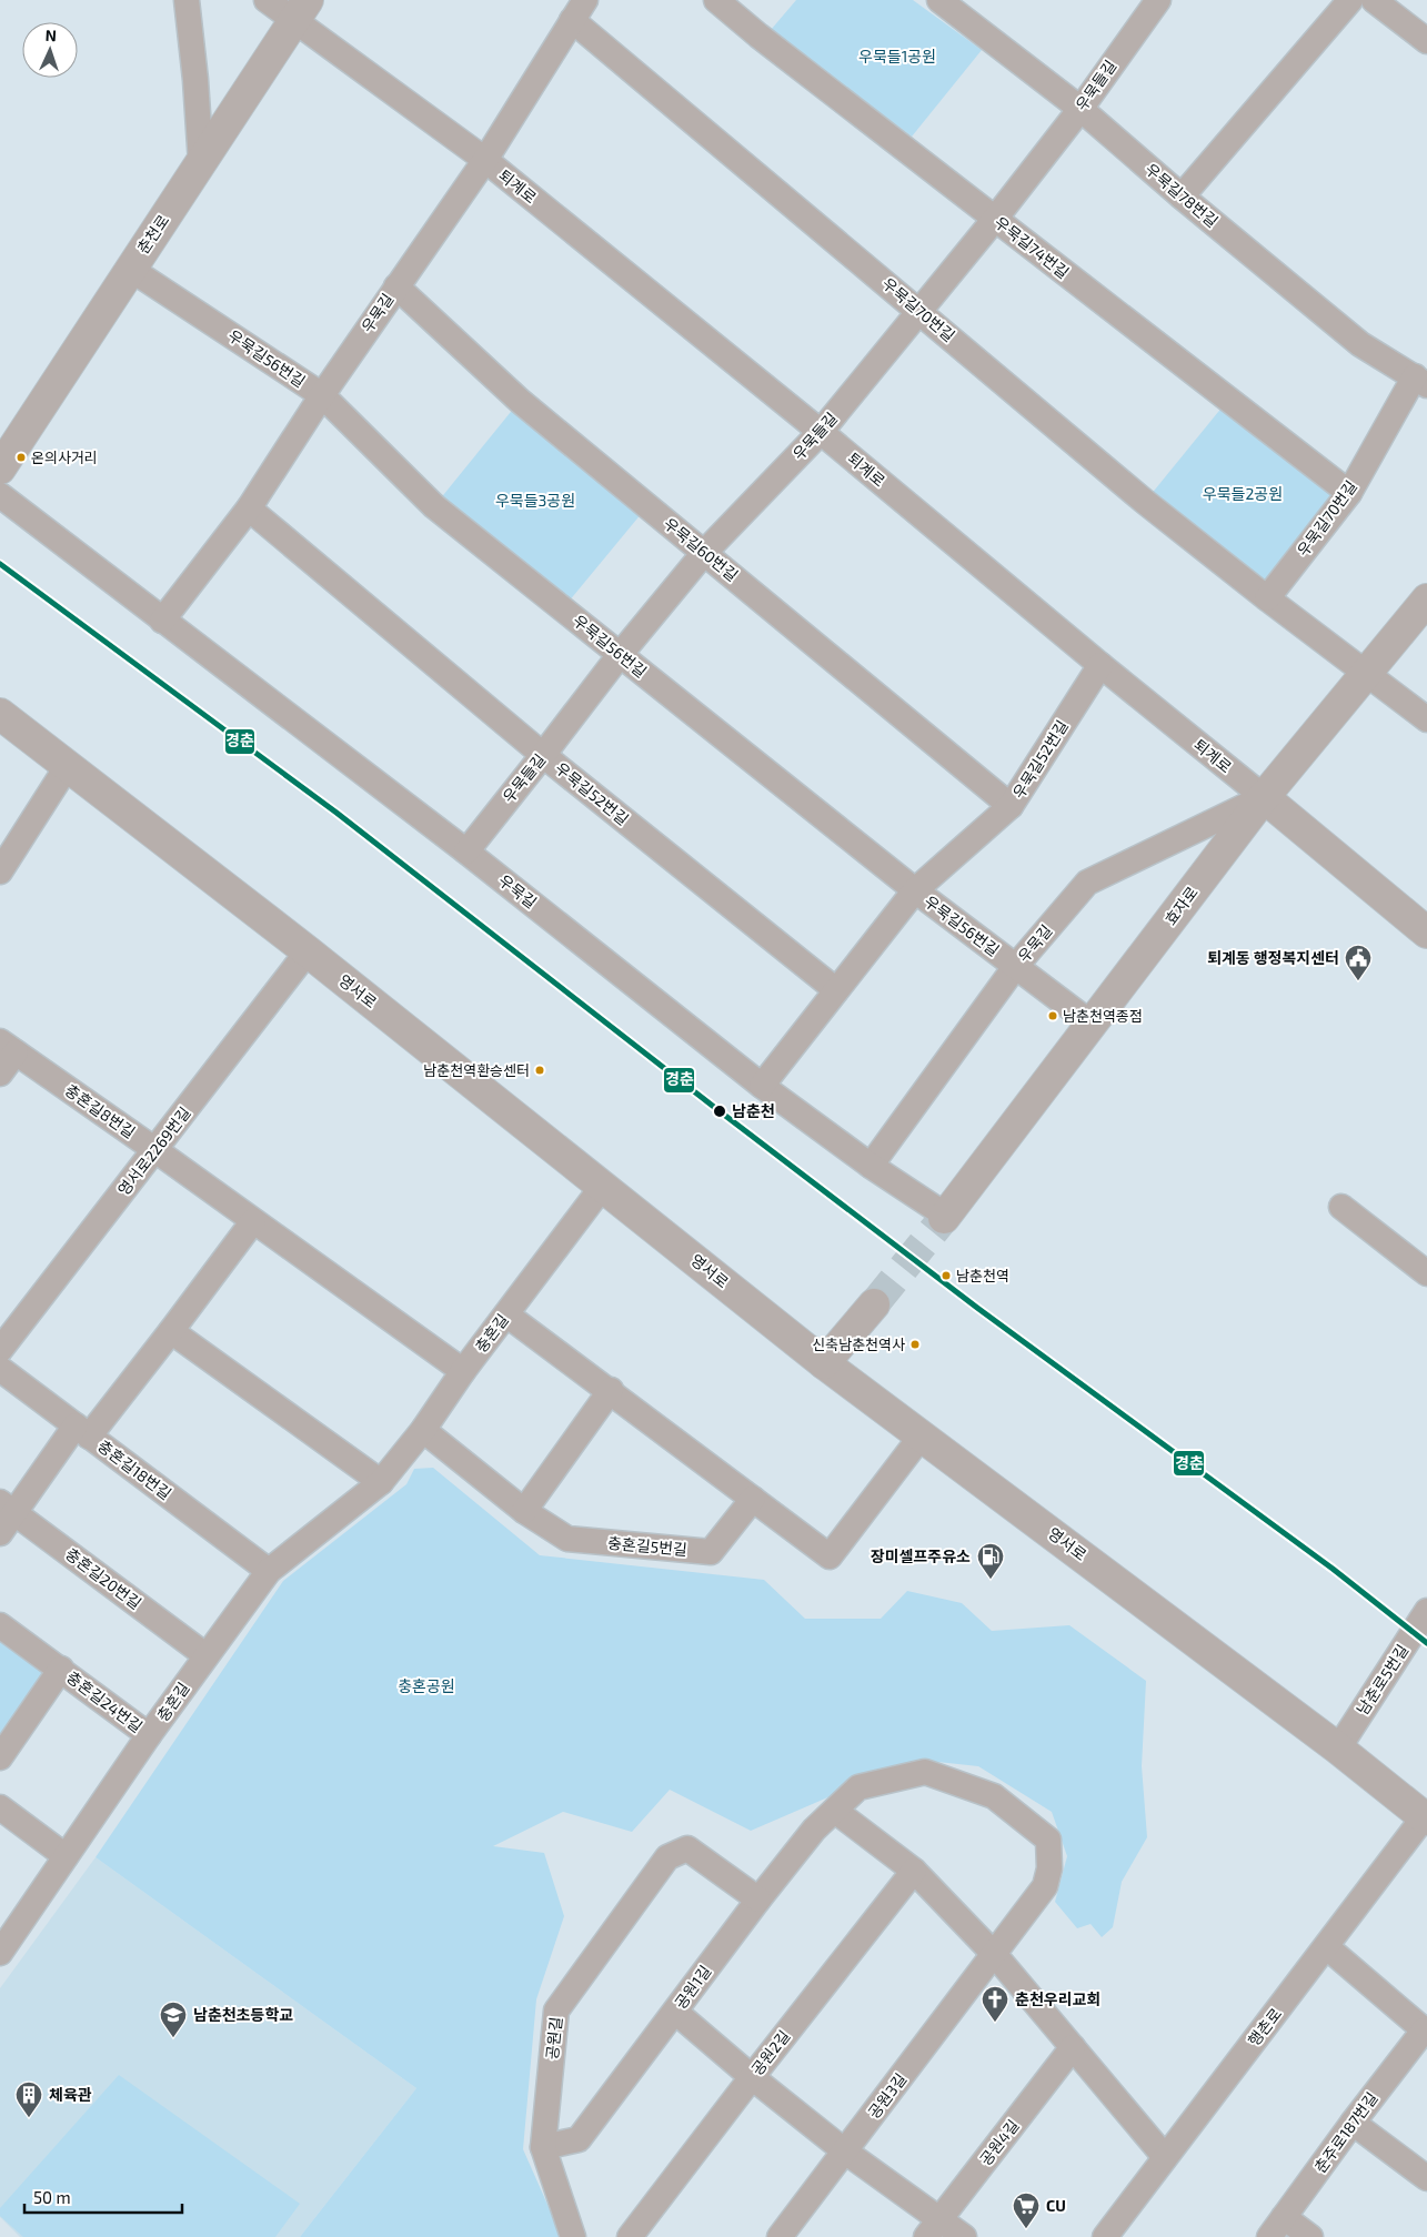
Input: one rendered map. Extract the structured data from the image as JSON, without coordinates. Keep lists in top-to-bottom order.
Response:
{
  "streets": {
    "street": [
      "우묵들길",
      "퇴계로",
      "우묵길78번길",
      "춘천로",
      "우묵길74번길",
      "우묵길70번길",
      "우묵길",
      "우묵길56번길",
      "우묵길60번길",
      "우묵길52번길",
      "효자로",
      "영서로",
      "충혼길8번길",
      "영서로2269번길",
      "충혼길",
      "충혼길18번길",
      "충혼길5번길",
      "충혼길20번길",
      "남춘로5번길",
      "충혼길24번길",
      "공원1길",
      "행촌로",
      "공원길",
      "공원2길",
      "공원3길",
      "춘주로187번길",
      "공원4길"
    ]
  },
  "crossings": [
    ["우묵들길", "퇴계로"],
    ["우묵들길", "우묵길78번길"],
    ["우묵들길", "우묵길74번길"],
    ["우묵들길", "우묵길70번길"],
    ["우묵들길", "우묵길"],
    ["우묵들길", "우묵길56번길"],
    ["우묵들길", "우묵길60번길"],
    ["우묵들길", "우묵길52번길"],
    ["퇴계로", "춘천로"],
    ["퇴계로", "우묵길"],
    ["퇴계로", "우묵길52번길"],
    ["퇴계로", "효자로"],
    ["우묵길78번길", "우묵길70번길"],
    ["춘천로", "우묵길56번길"],
    ["우묵길74번길", "우묵길70번길"],
    ["우묵길70번길", "우묵길"],
    ["우묵길70번길", "효자로"],
    ["우묵길", "우묵길56번길"],
    ["우묵길", "우묵길60번길"],
    ["우묵길", "우묵길52번길"],
    ["우묵길", "효자로"],
    ["우묵길56번길", "우묵길52번길"],
    ["우묵길56번길", "효자로"],
    ["우묵길60번길", "우묵길52번길"],
    ["영서로", "영서로2269번길"],
    ["영서로", "충혼길"],
    ["영서로", "남춘로5번길"],
    ["영서로", "행촌로"],
    ["충혼길8번길", "영서로2269번길"],
    ["충혼길8번길", "충혼길"],
    ["충혼길", "충혼길18번길"],
    ["충혼길", "충혼길5번길"],
    ["충혼길", "충혼길20번길"],
    ["충혼길", "충혼길24번길"],
    ["공원1길", "공원길"],
    ["공원1길", "공원3길"]
  ],
  "parks": [
    "우묵들1공원",
    "우묵들2공원",
    "우묵들3공원",
    "충혼공원"
  ],
  "places": {
    "other": [
      "온의사거리",
      "남춘천역종점",
      "남춘천역환승센터",
      "남춘천",
      "남춘천역",
      "신축남춘천역사"
    ],
    "public building": ["퇴계동 행정복지센터"],
    "fuel station": ["장미셀프주유소"],
    "church": ["춘천우리교회"],
    "school or university": ["남춘천초등학교"],
    "building": ["체육관"],
    "supermarket": ["CU"]
  },
  "lines": ["transit line 경춘"],
  "scale_bar": "50 m",
  "north": "top"
}
